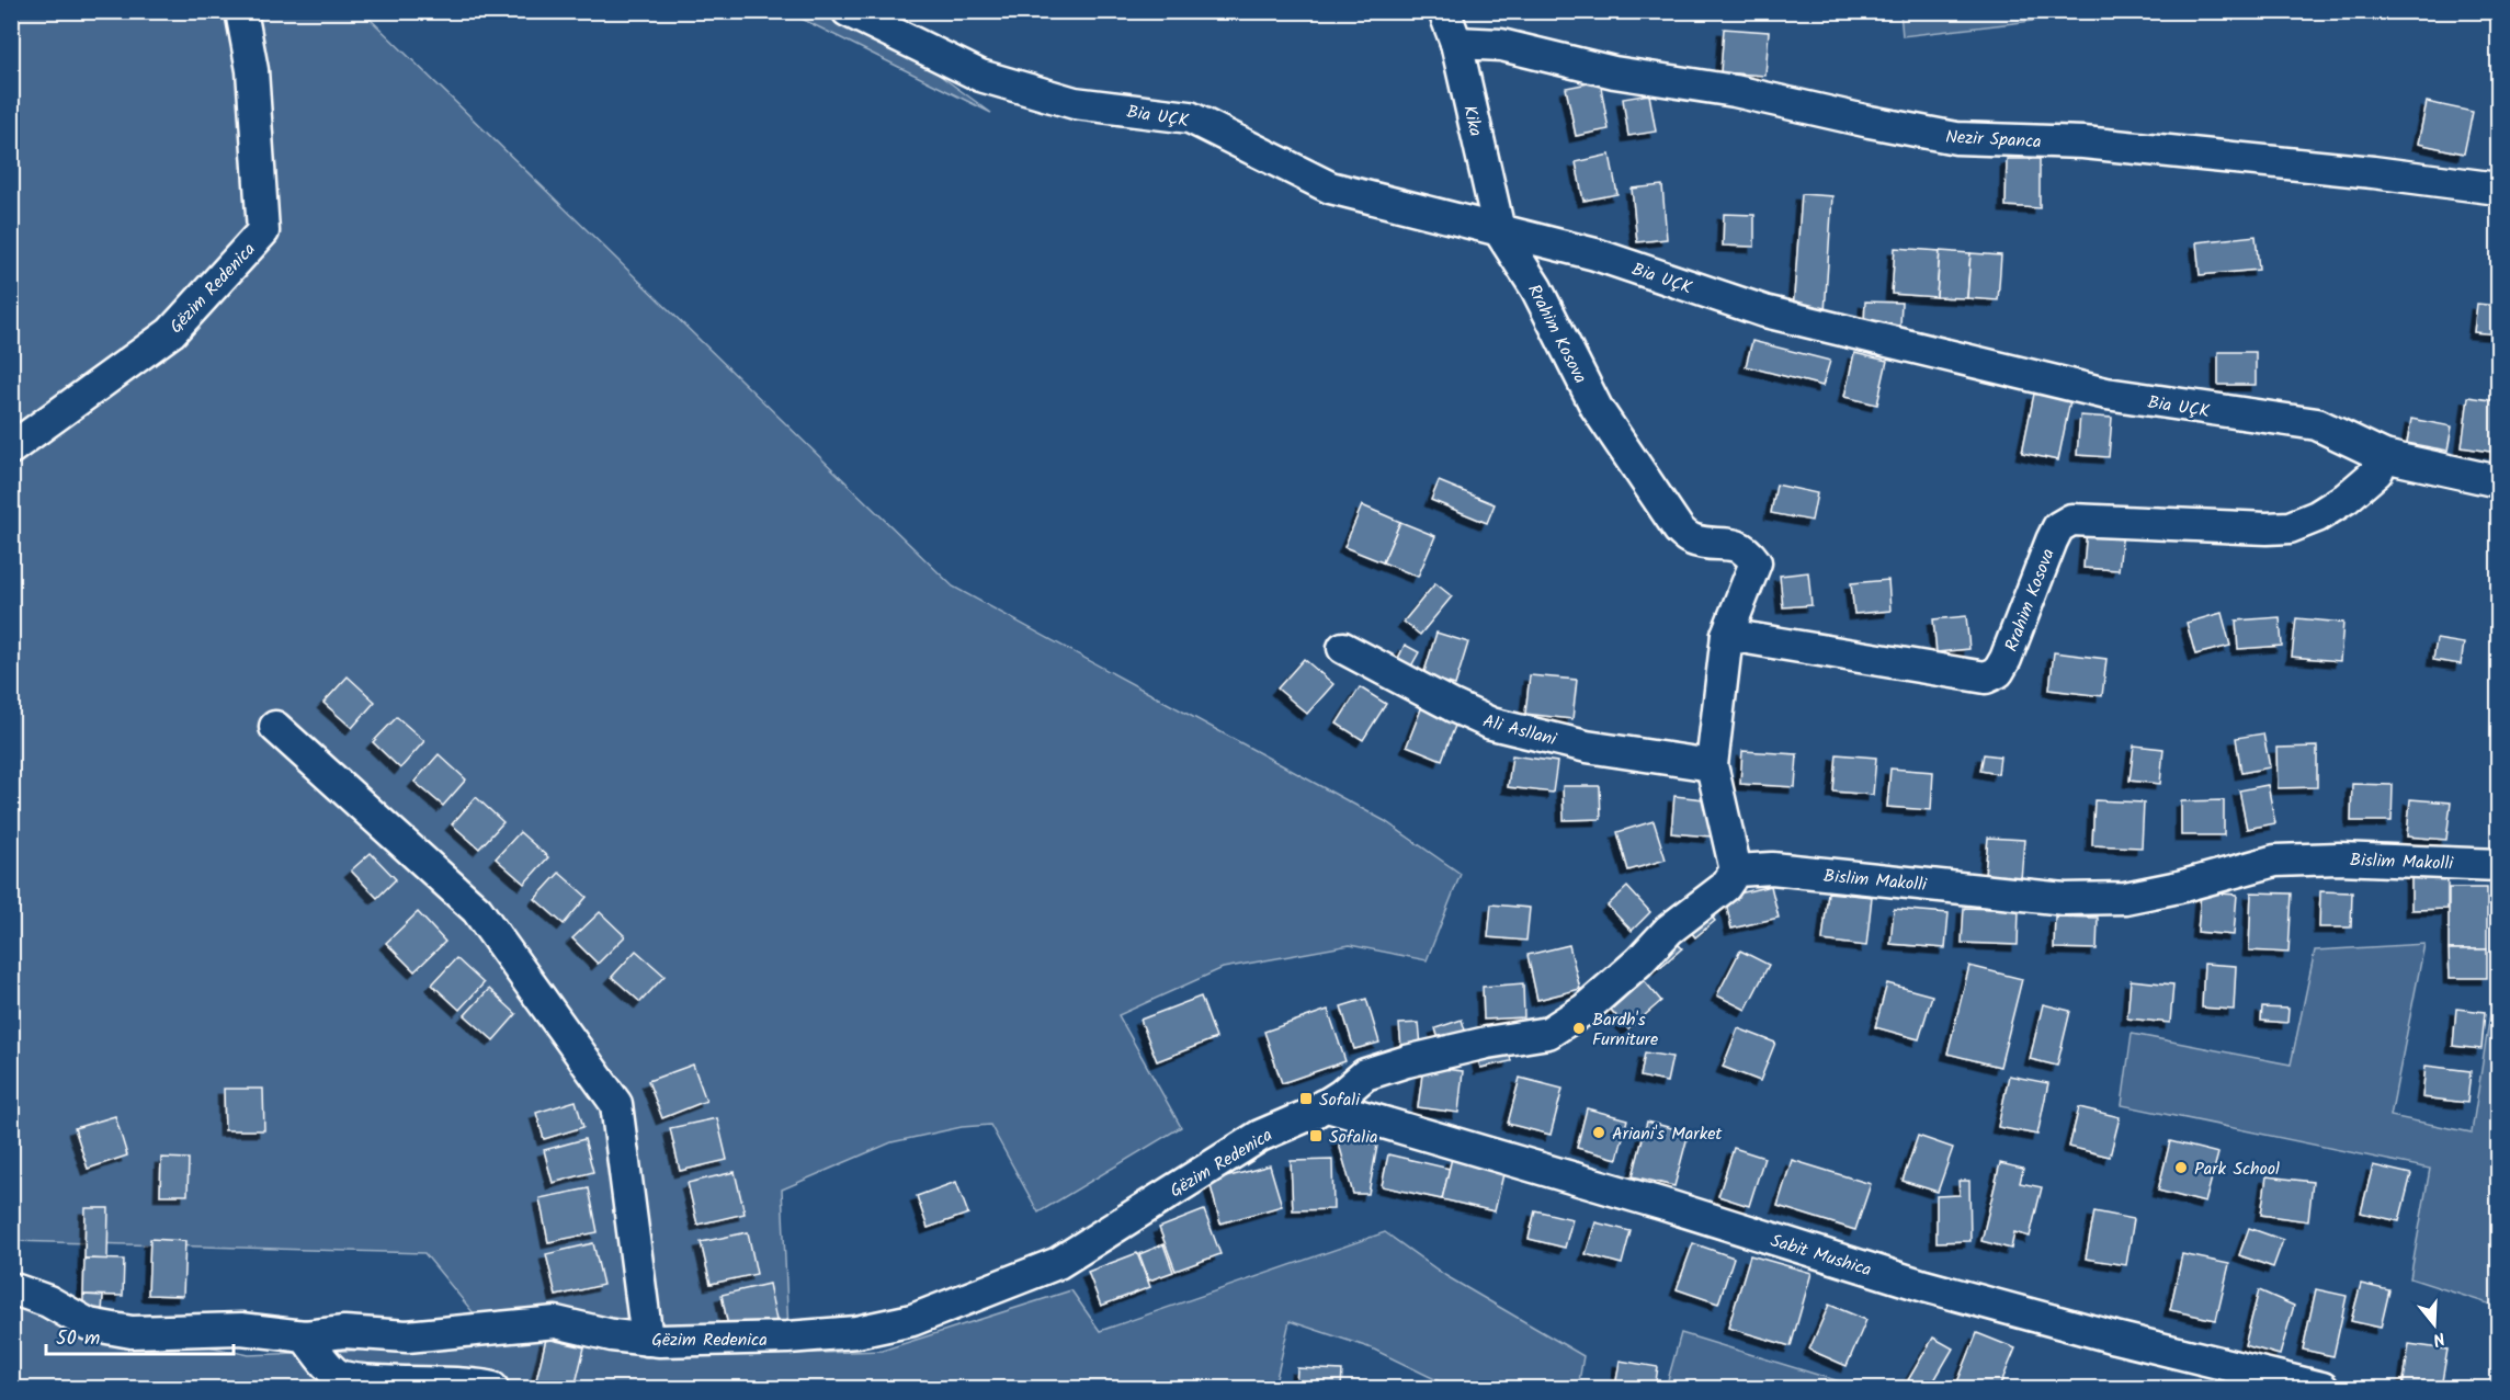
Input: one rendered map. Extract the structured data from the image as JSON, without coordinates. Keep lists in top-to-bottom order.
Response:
{
  "streets": {
    "street": [
      "Bia UÇK",
      "Kika",
      "Nezir Spanca",
      "Gëzim Redenica",
      "Rrahim Kosova",
      "Ali Asllani",
      "Bislim Makolli",
      "Sabit Mushica"
    ]
  },
  "crossings": [
    ["Bia UÇK", "Kika"],
    ["Bia UÇK", "Rrahim Kosova"],
    ["Kika", "Nezir Spanca"],
    ["Kika", "Rrahim Kosova"],
    ["Gëzim Redenica", "Sabit Mushica"],
    ["Rrahim Kosova", "Ali Asllani"],
    ["Rrahim Kosova", "Bislim Makolli"]
  ],
  "places": {
    "other": ["Bardh's Furniture", "Ariani's Market", "Park School"],
    "transit": ["Sofali", "Sofalia"]
  },
  "scale_bar": "50 m",
  "north": "bottom"
}
